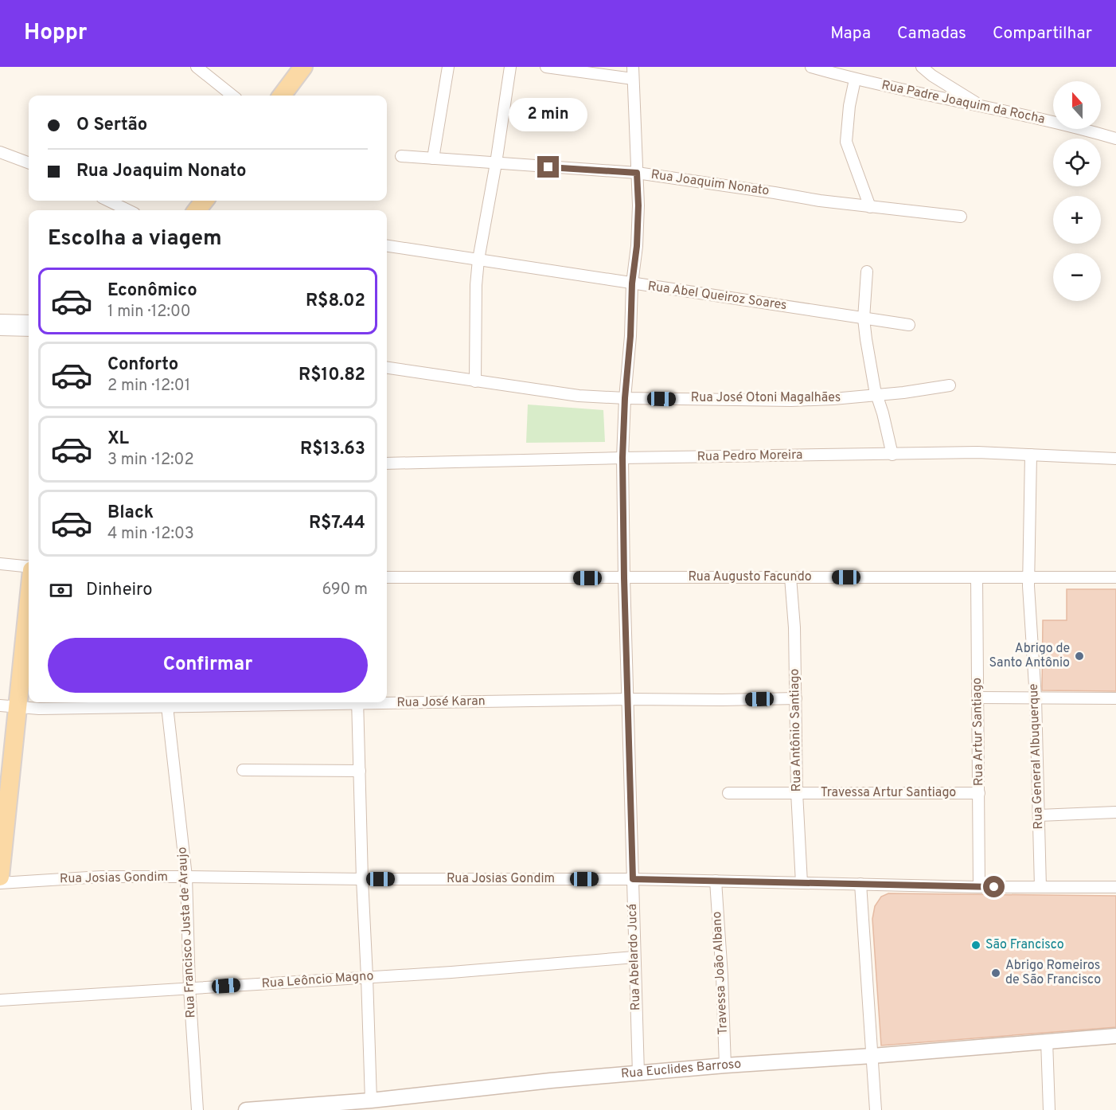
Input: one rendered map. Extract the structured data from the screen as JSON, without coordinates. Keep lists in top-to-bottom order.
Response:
{
  "streets": {
    "street": [
      "Rua Padre Joaquim da Rocha",
      "Rua Joaquim Nonato",
      "Rua Abel Queiroz Soares",
      "Rua José Otoni Magalhães",
      "Rua Pedro Moreira",
      "Rua Augusto Facundo",
      "Rua José Karan",
      "Rua Antônio Santiago",
      "Rua Artur Santiago",
      "Rua General Albuquerque",
      "Travessa Artur Santiago",
      "Rua Josias Gondim",
      "Rua Francisco Justa de Araujo",
      "Rua Abelardo Jucá",
      "Travessa João Albano",
      "Rua Leôncio Magno",
      "Rua Euclides Barroso"
    ]
  },
  "crossings": [
    ["Rua Joaquim Nonato", "Rua Abelardo Jucá"],
    ["Rua Abel Queiroz Soares", "Rua Abelardo Jucá"],
    ["Rua José Otoni Magalhães", "Rua Abelardo Jucá"],
    ["Rua Pedro Moreira", "Rua General Albuquerque"],
    ["Rua Pedro Moreira", "Rua Abelardo Jucá"],
    ["Rua Augusto Facundo", "Rua Antônio Santiago"],
    ["Rua Augusto Facundo", "Rua Artur Santiago"],
    ["Rua Augusto Facundo", "Rua General Albuquerque"],
    ["Rua Augusto Facundo", "Rua Abelardo Jucá"],
    ["Rua José Karan", "Rua Antônio Santiago"],
    ["Rua José Karan", "Rua Francisco Justa de Araujo"],
    ["Rua José Karan", "Rua Abelardo Jucá"],
    ["Rua Antônio Santiago", "Travessa Artur Santiago"],
    ["Rua Antônio Santiago", "Rua Josias Gondim"],
    ["Rua Artur Santiago", "Travessa Artur Santiago"],
    ["Rua Artur Santiago", "Rua Josias Gondim"],
    ["Rua General Albuquerque", "Rua Josias Gondim"],
    ["Rua Josias Gondim", "Rua Francisco Justa de Araujo"],
    ["Rua Josias Gondim", "Rua Abelardo Jucá"],
    ["Rua Josias Gondim", "Travessa João Albano"],
    ["Rua Francisco Justa de Araujo", "Rua Leôncio Magno"],
    ["Rua Abelardo Jucá", "Rua Leôncio Magno"],
    ["Rua Abelardo Jucá", "Rua Euclides Barroso"],
    ["Travessa João Albano", "Rua Euclides Barroso"]
  ],
  "places": ["Abrigo de Santo Antônio", "São Francisco", "Abrigo Romeiros de São Francisco"],
  "north": "top",
  "page": {
    "header": "Hoppr",
    "nav": ["Mapa", "Camadas", "Compartilhar"],
    "map_buttons": ["+", "−"],
    "banner": ["O Sertão", "Rua Joaquim Nonato"],
    "bubble": "2 min",
    "heading": "Escolha a viagem",
    "list": [
      {
        "name": "Econômico",
        "note": "1 min · 12:00",
        "value": "R$8.02"
      },
      {
        "name": "Conforto",
        "note": "2 min · 12:01",
        "value": "R$10.82"
      },
      {
        "name": "XL",
        "note": "3 min · 12:02",
        "value": "R$13.63"
      },
      {
        "name": "Black",
        "note": "4 min · 12:03",
        "value": "R$7.44"
      }
    ],
    "pay": ["Dinheiro", "690 m"],
    "buttons": "Confirmar"
  }
}
